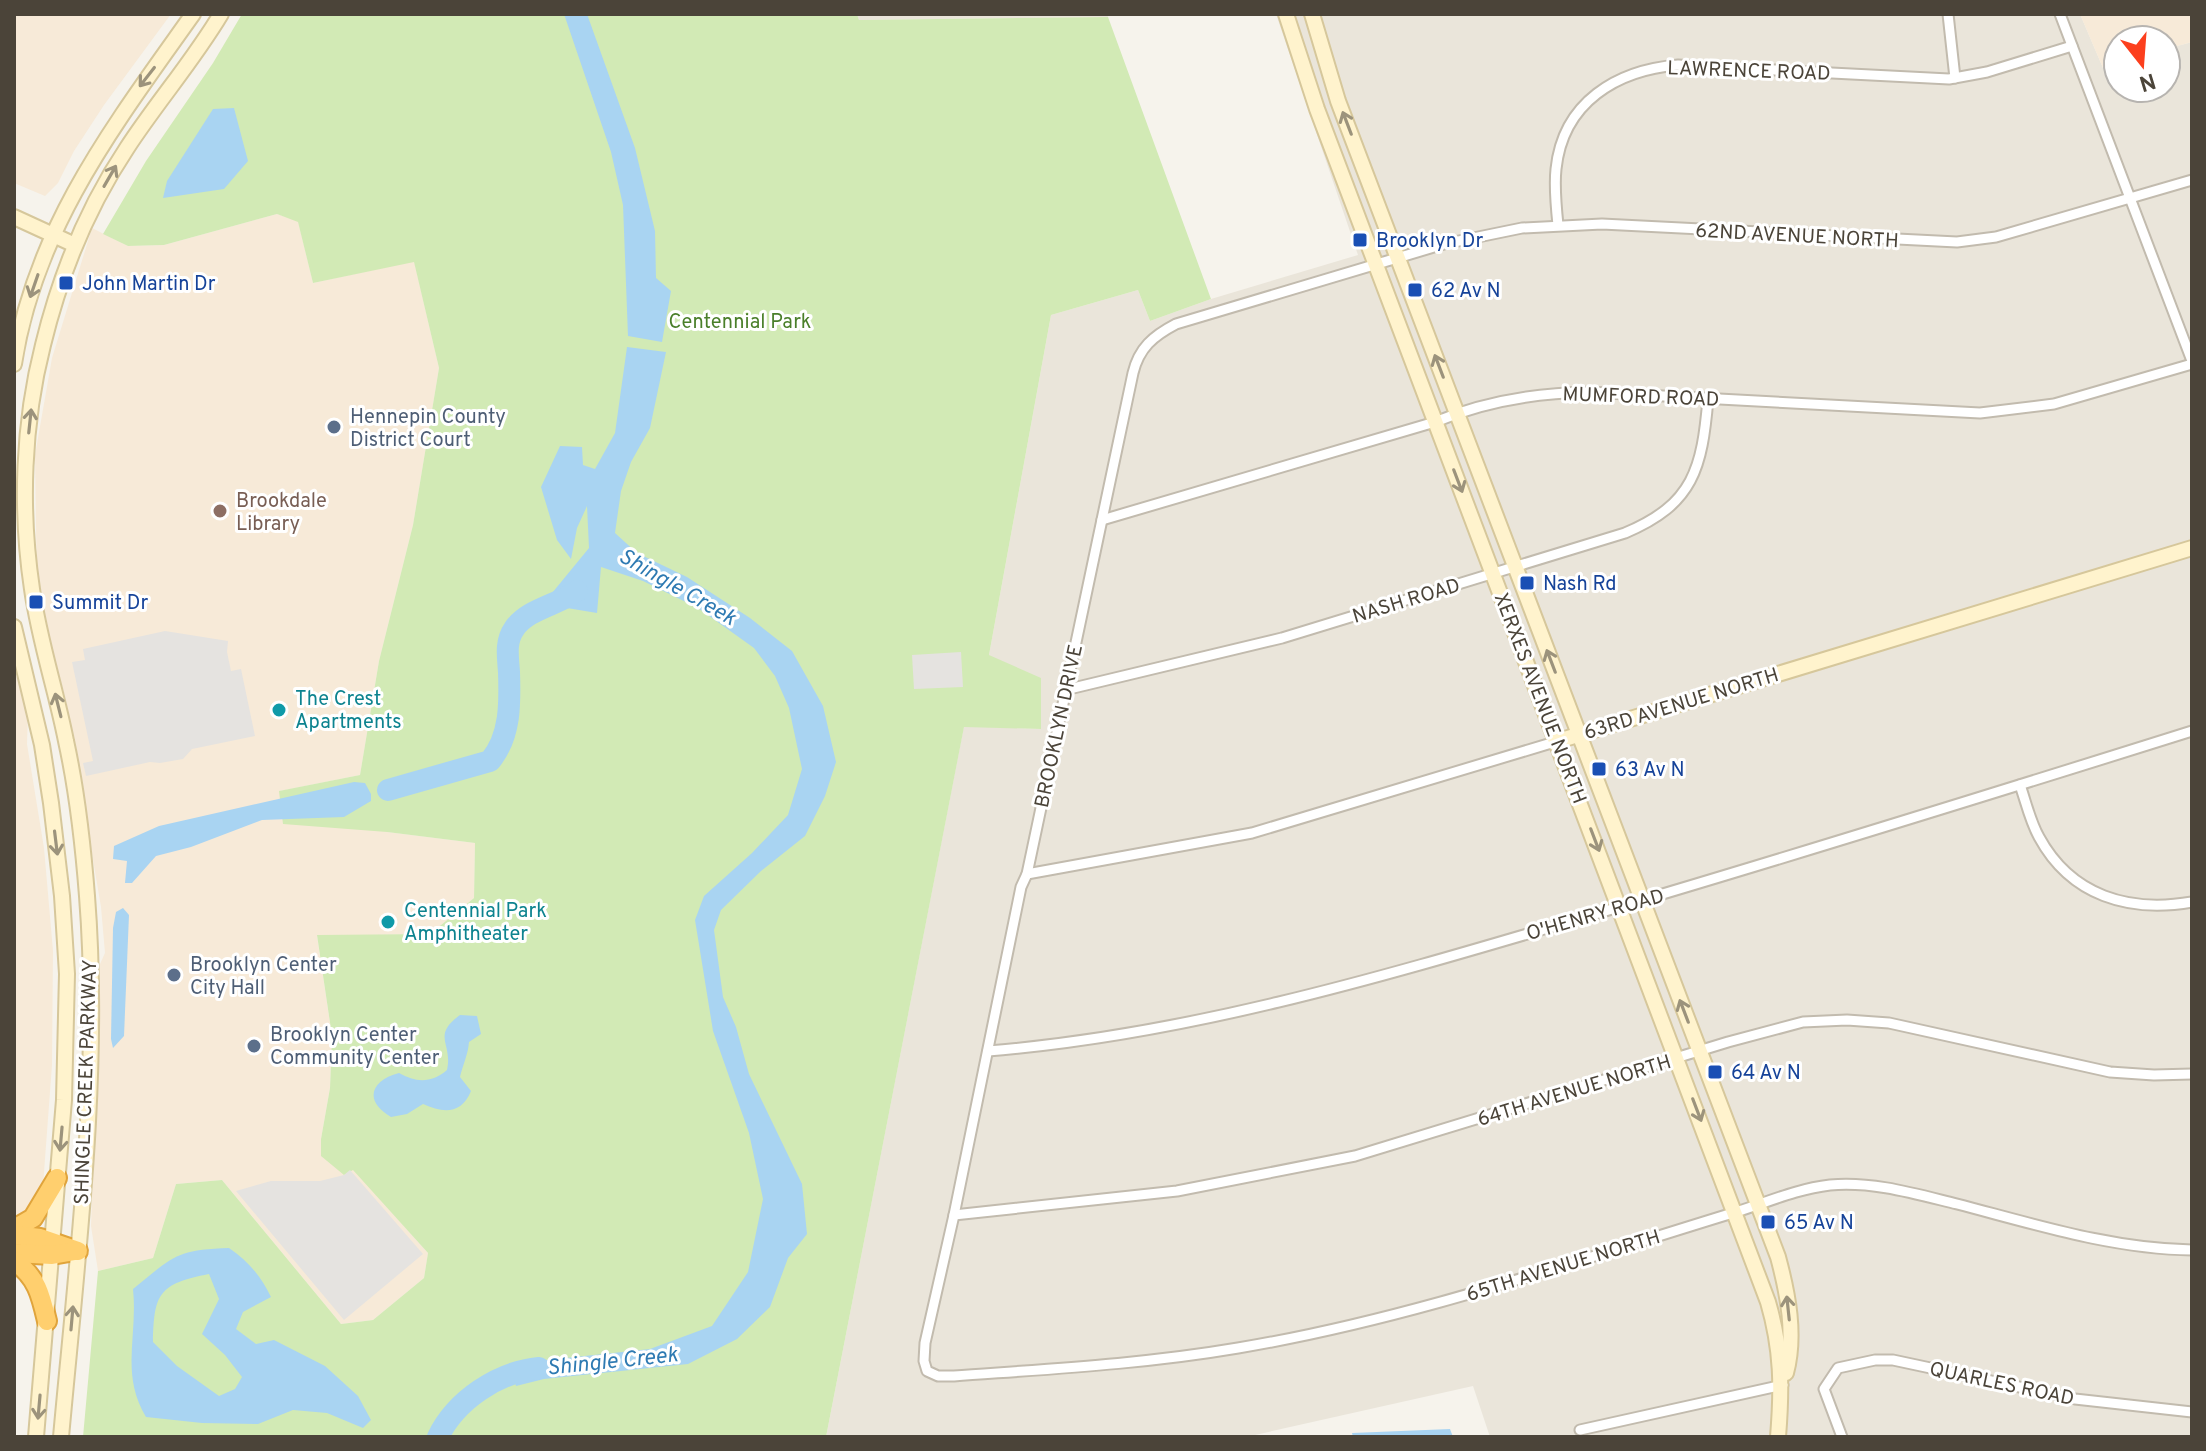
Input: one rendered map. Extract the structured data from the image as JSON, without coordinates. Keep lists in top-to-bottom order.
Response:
{
  "streets": {
    "street": [
      "LAWRENCE ROAD",
      "62ND AVENUE NORTH",
      "MUMFORD ROAD",
      "NASH ROAD",
      "XERXES AVENUE NORTH",
      "63RD AVENUE NORTH",
      "BROOKLYN DRIVE",
      "O'HENRY ROAD",
      "SHINGLE CREEK PARKWAY",
      "64TH AVENUE NORTH",
      "65TH AVENUE NORTH",
      "QUARLES ROAD"
    ]
  },
  "crossings": [
    ["LAWRENCE ROAD", "62ND AVENUE NORTH"],
    ["62ND AVENUE NORTH", "XERXES AVENUE NORTH"],
    ["62ND AVENUE NORTH", "BROOKLYN DRIVE"],
    ["MUMFORD ROAD", "NASH ROAD"],
    ["MUMFORD ROAD", "XERXES AVENUE NORTH"],
    ["MUMFORD ROAD", "BROOKLYN DRIVE"],
    ["NASH ROAD", "XERXES AVENUE NORTH"],
    ["NASH ROAD", "BROOKLYN DRIVE"],
    ["XERXES AVENUE NORTH", "63RD AVENUE NORTH"],
    ["XERXES AVENUE NORTH", "BROOKLYN DRIVE"],
    ["XERXES AVENUE NORTH", "O'HENRY ROAD"],
    ["XERXES AVENUE NORTH", "64TH AVENUE NORTH"],
    ["XERXES AVENUE NORTH", "65TH AVENUE NORTH"],
    ["63RD AVENUE NORTH", "BROOKLYN DRIVE"],
    ["BROOKLYN DRIVE", "O'HENRY ROAD"],
    ["BROOKLYN DRIVE", "64TH AVENUE NORTH"],
    ["BROOKLYN DRIVE", "65TH AVENUE NORTH"]
  ],
  "water": ["Shingle Creek"],
  "parks": ["Centennial Park"],
  "places": {
    "transit": [
      "Brooklyn Dr",
      "John Martin Dr",
      "62 Av N",
      "Nash Rd",
      "Summit Dr",
      "63 Av N",
      "64 Av N",
      "65 Av N"
    ],
    "other": [
      "Hennepin County District Court",
      "Brookdale Library",
      "The Crest Apartments",
      "Centennial Park Amphitheater",
      "Brooklyn Center City Hall",
      "Brooklyn Center Community Center"
    ]
  },
  "north": "bottom"
}
